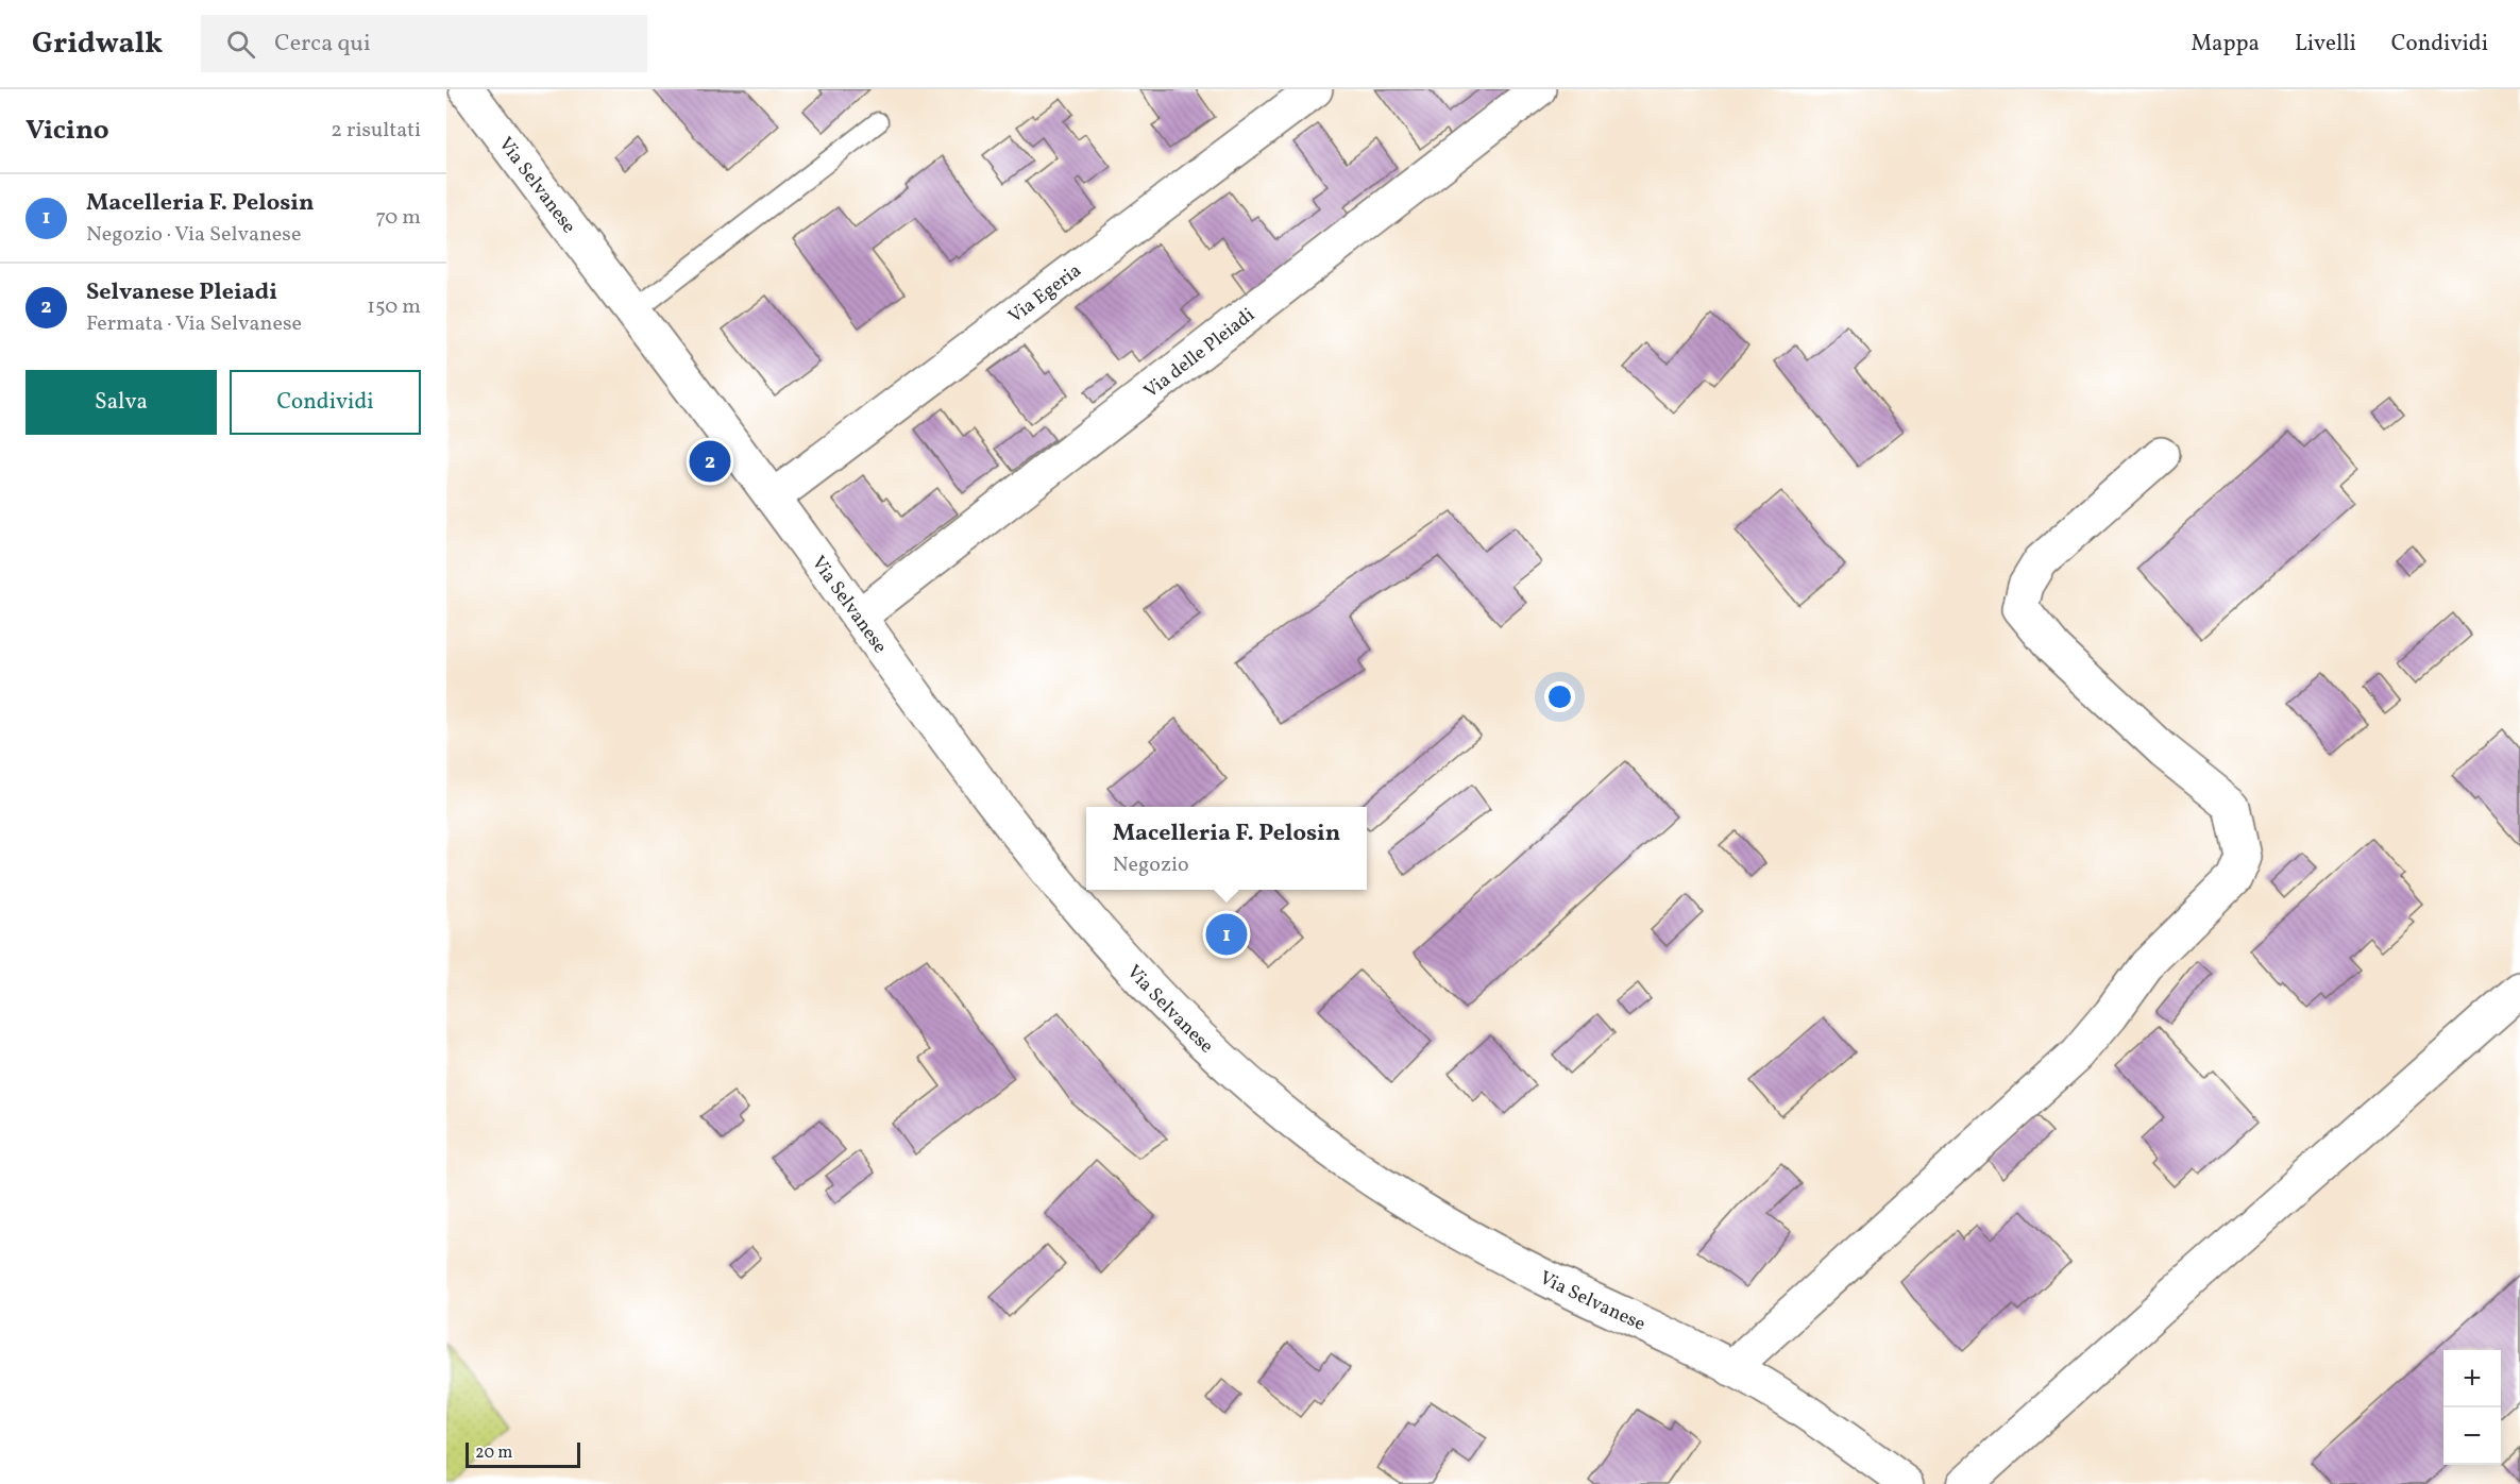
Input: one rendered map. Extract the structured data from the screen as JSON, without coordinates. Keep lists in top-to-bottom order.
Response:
{
  "streets": {
    "street": ["Via Selvanese", "Via Egeria", "Via delle Pleiadi"]
  },
  "crossings": [
    ["Via Selvanese", "Via Egeria"],
    ["Via Selvanese", "Via delle Pleiadi"]
  ],
  "scale_bar": "20 m",
  "page": {
    "header": "Gridwalk",
    "search": "Cerca qui",
    "nav": ["Mappa", "Livelli", "Condividi"],
    "heading": ["Vicino", "2 risultati"],
    "list": [
      {
        "mark": "1",
        "name": "Macelleria F. Pelosin",
        "note": "Negozio · Via Selvanese",
        "value": "70 m"
      },
      {
        "mark": "2",
        "name": "Selvanese Pleiadi",
        "note": "Fermata · Via Selvanese",
        "value": "150 m"
      }
    ],
    "buttons": ["Salva", "Condividi"],
    "pins": ["2", "1"],
    "popup": ["Macelleria F. Pelosin", "Negozio"],
    "map_buttons": ["+", "−"],
    "scale": "20 m"
  }
}
